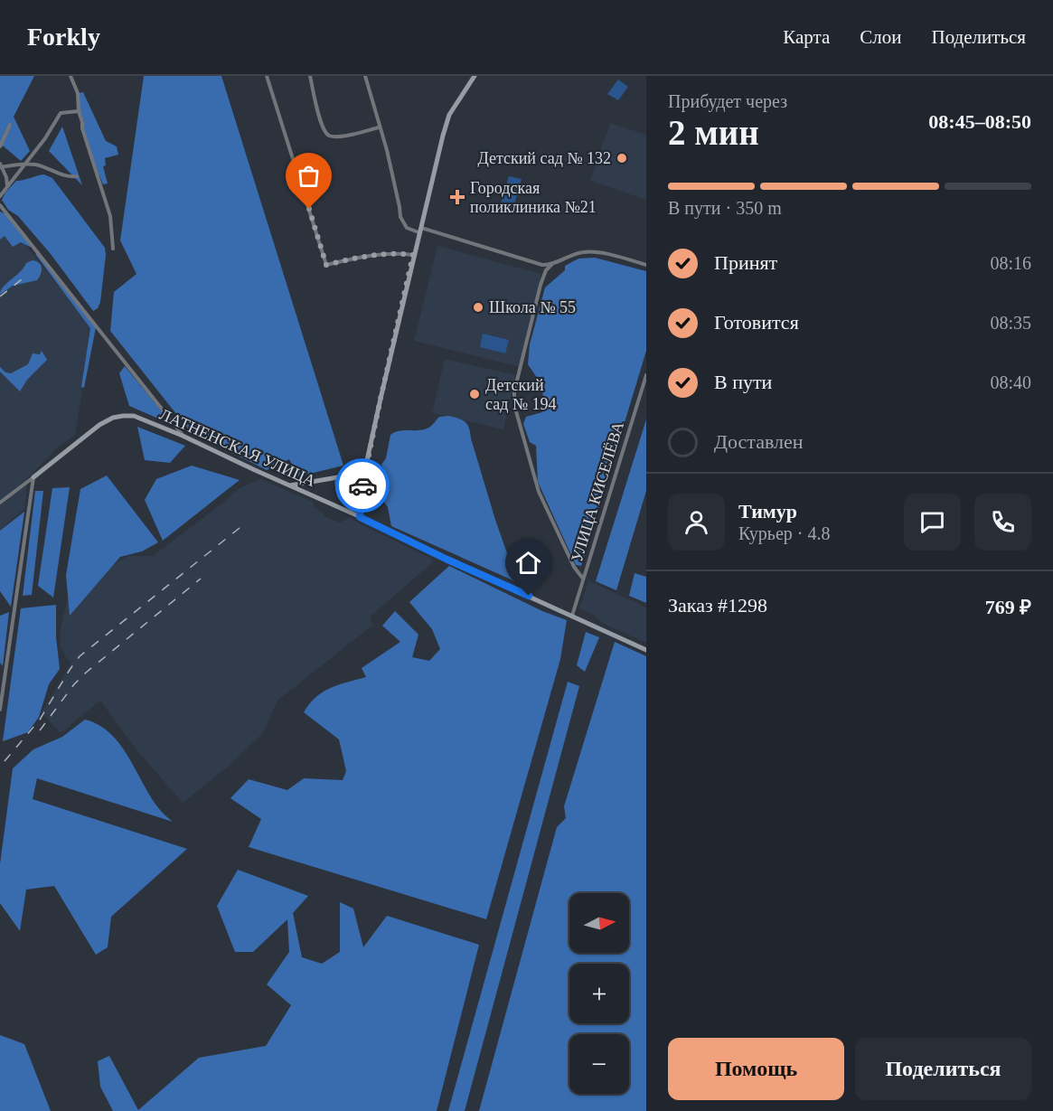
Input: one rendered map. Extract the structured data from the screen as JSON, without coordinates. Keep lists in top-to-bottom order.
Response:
{
  "streets": {
    "street": ["ЛАТНЕНСКАЯ УЛИЦА", "УЛИЦА КИСЕЛЁВА"]
  },
  "crossings": [
    ["ЛАТНЕНСКАЯ УЛИЦА", "УЛИЦА КИСЕЛЁВА"]
  ],
  "places": {
    "other": ["Детский сад № 132", "Школа № 55", "Детский сад № 194"],
    "health": ["Городская поликлиника №21"]
  },
  "north": "right",
  "page": {
    "header": "Forkly",
    "nav": ["Карта", "Слои", "Поделиться"],
    "heading": ["2 мин", "Прибудет через", "08:45–08:50"],
    "panel": [
      "Тимур",
      "Курьер · 4.8",
      "Заказ #1298",
      "769 ₽"
    ],
    "bar": "В пути · 350 m",
    "list": [
      ["Принят", "08:16"],
      ["Готовится", "08:35"],
      ["В пути", "08:40"],
      "Доставлен"
    ],
    "map_buttons": ["+", "−"],
    "buttons": ["Помощь", "Поделиться"]
  }
}
